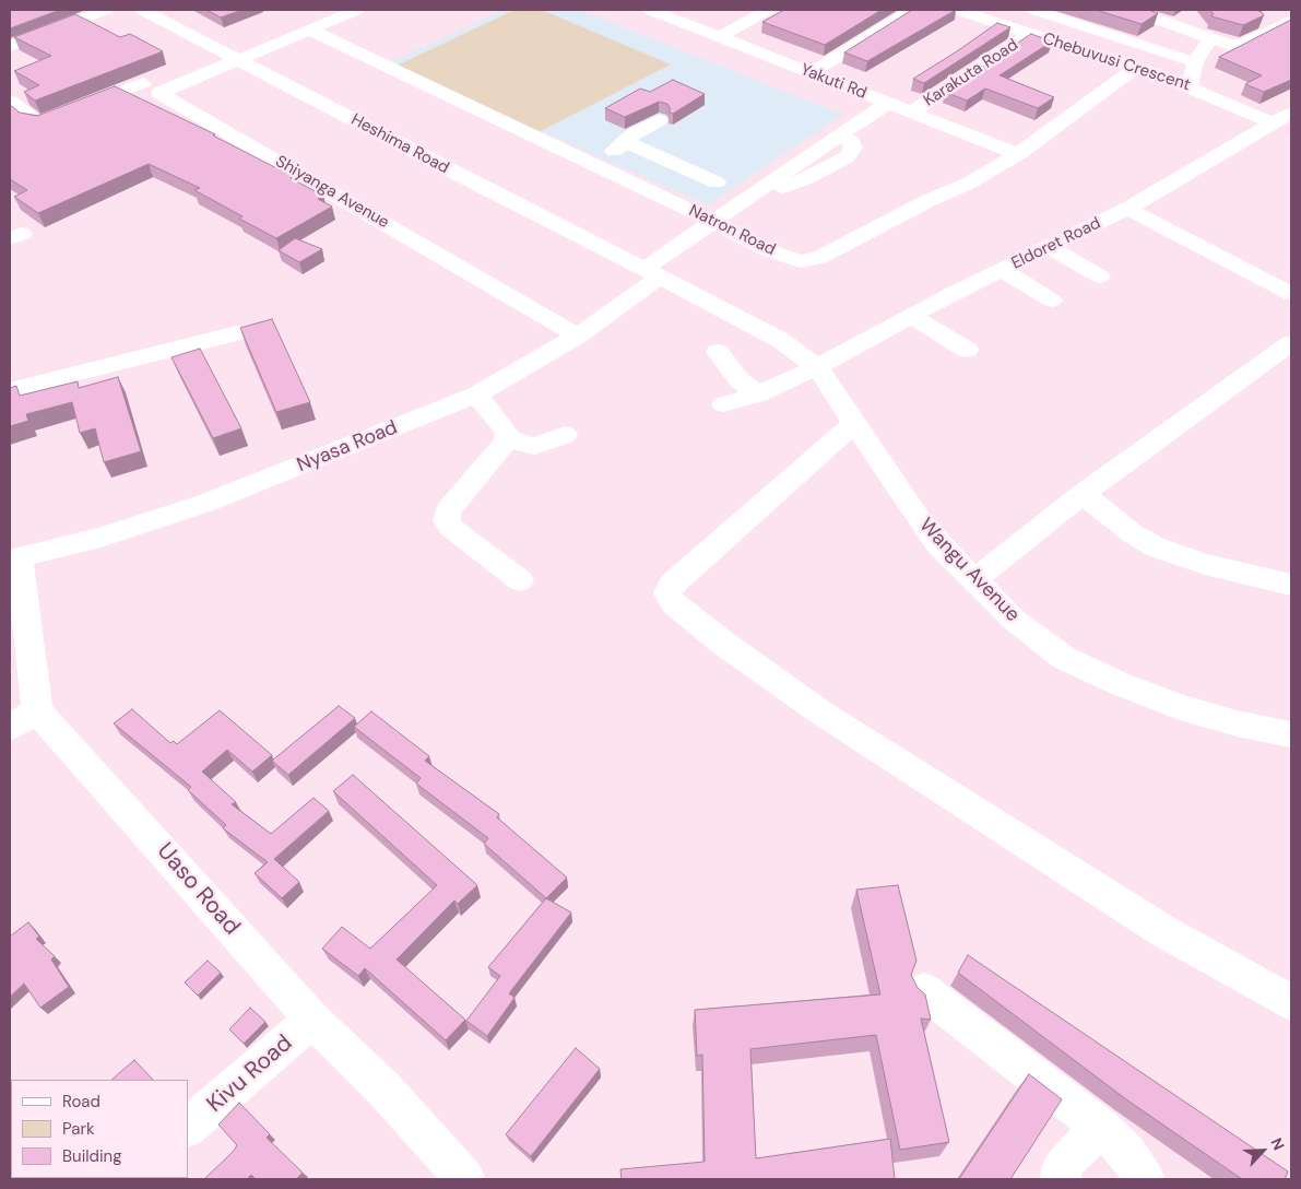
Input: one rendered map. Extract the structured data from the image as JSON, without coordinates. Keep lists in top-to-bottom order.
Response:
{
  "streets": {
    "street": [
      "Chebuvusi Crescent",
      "Karakuta Road",
      "Yakuti Rd",
      "Heshima Road",
      "Shiyanga Avenue",
      "Natron Road",
      "Eldoret Road",
      "Nyasa Road",
      "Wangu Avenue",
      "Uaso Road",
      "Kivu Road"
    ]
  },
  "crossings": [
    ["Chebuvusi Crescent", "Karakuta Road"],
    ["Chebuvusi Crescent", "Natron Road"],
    ["Chebuvusi Crescent", "Eldoret Road"],
    ["Karakuta Road", "Yakuti Rd"],
    ["Yakuti Rd", "Natron Road"],
    ["Yakuti Rd", "Nyasa Road"],
    ["Heshima Road", "Nyasa Road"],
    ["Heshima Road", "Wangu Avenue"],
    ["Shiyanga Avenue", "Nyasa Road"],
    ["Natron Road", "Nyasa Road"],
    ["Eldoret Road", "Wangu Avenue"],
    ["Nyasa Road", "Wangu Avenue"],
    ["Nyasa Road", "Uaso Road"],
    ["Uaso Road", "Kivu Road"]
  ],
  "legend": ["Road", "Park", "Building"],
  "north": "top right"
}
